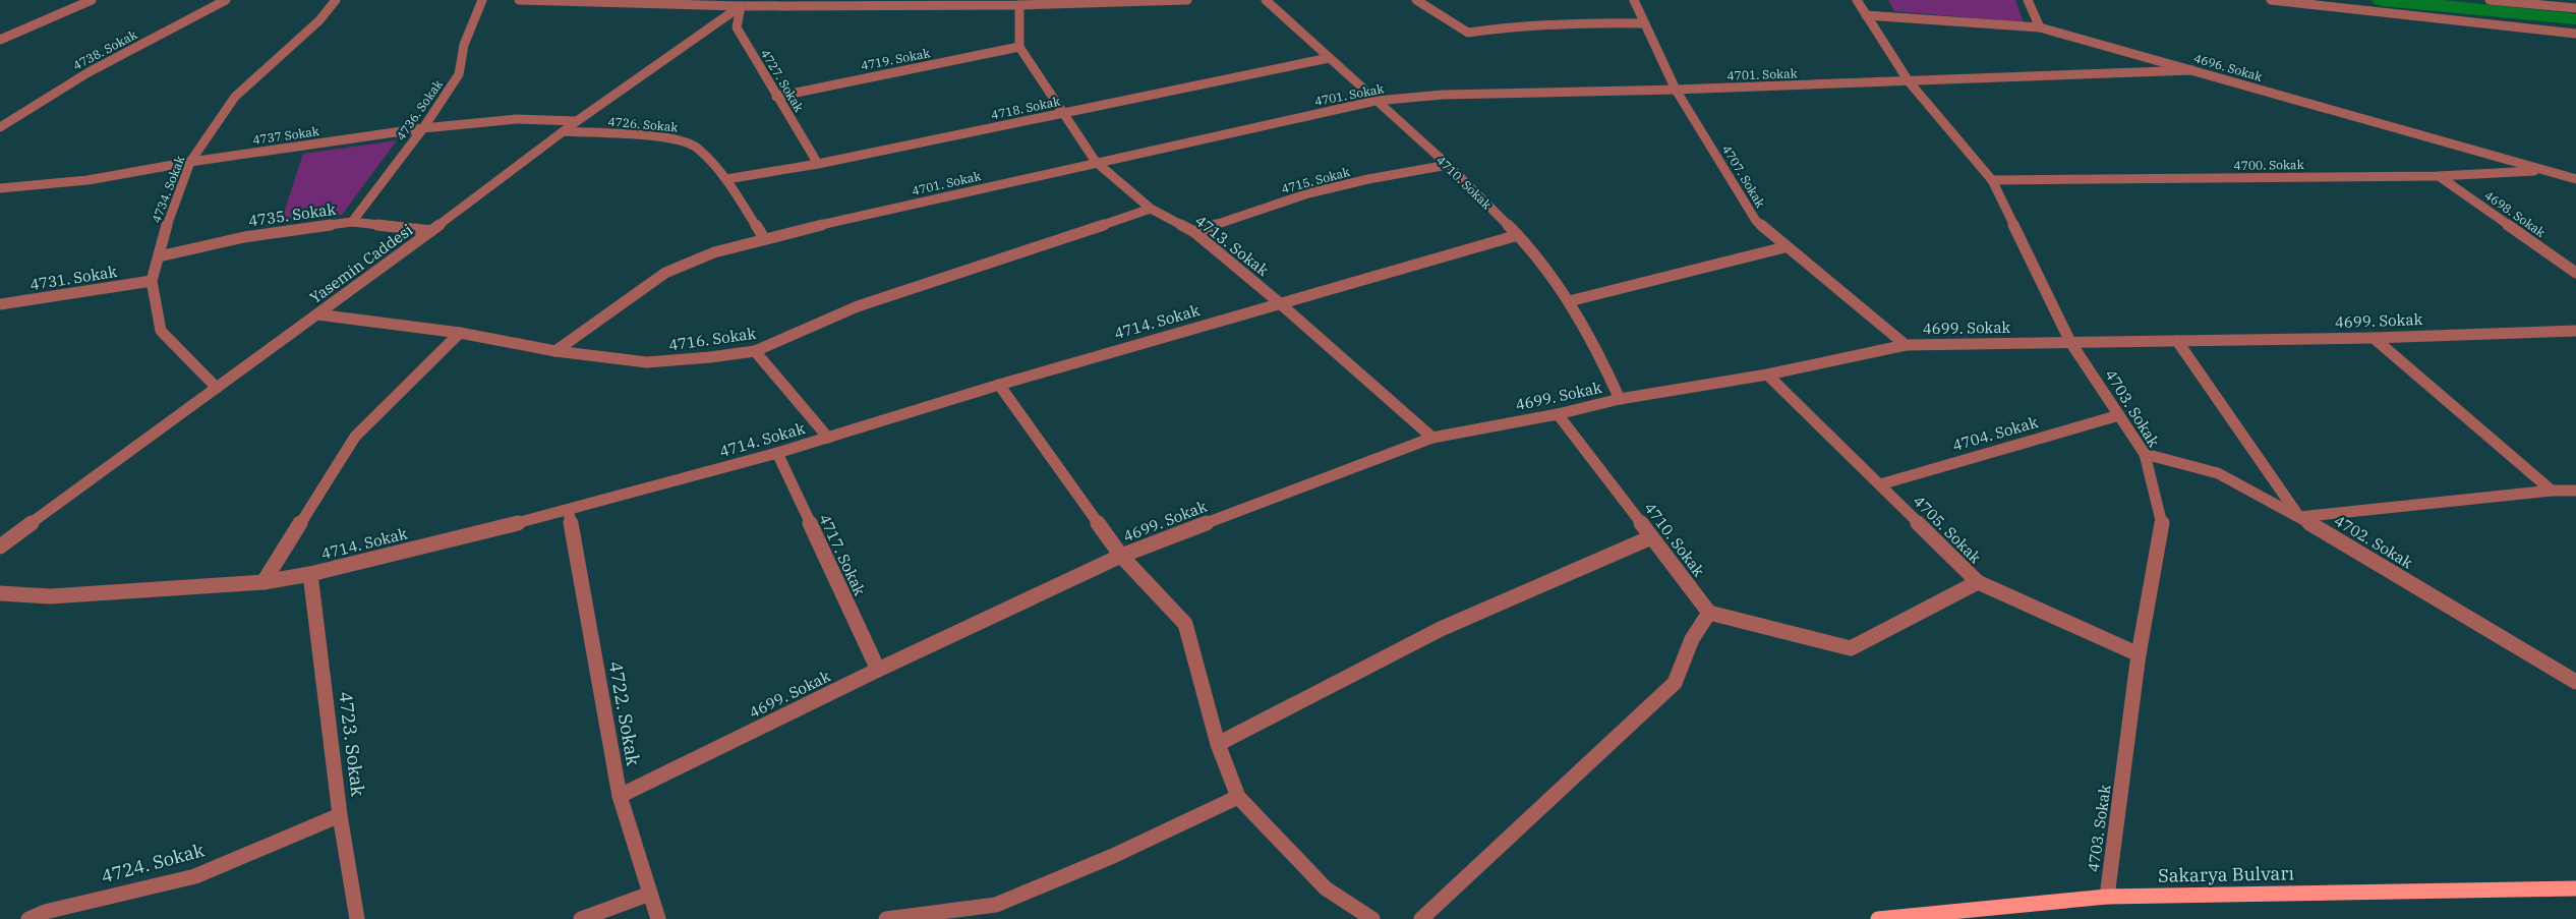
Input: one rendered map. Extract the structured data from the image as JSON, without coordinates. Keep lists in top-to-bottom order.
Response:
{
  "streets": {
    "main road": ["Sakarya Bulvarı"],
    "street": [
      "4738. Sokak",
      "4719. Sokak",
      "4696. Sokak",
      "4701. Sokak",
      "4727. Sokak",
      "4718. Sokak",
      "4736. Sokak",
      "4726. Sokak",
      "4737 Sokak",
      "4700. Sokak",
      "4707. Sokak",
      "4715. Sokak",
      "4710. Sokak",
      "4734. Sokak",
      "4698. Sokak",
      "4735. Sokak",
      "4713. Sokak",
      "Yasemin Caddesi",
      "4731. Sokak",
      "4699. Sokak",
      "4714. Sokak",
      "4716. Sokak",
      "4703. Sokak",
      "4704. Sokak",
      "4705. Sokak",
      "4702. Sokak",
      "4717. Sokak",
      "4722. Sokak",
      "4723. Sokak",
      "4724. Sokak"
    ]
  },
  "crossings": [
    ["4719. Sokak", "4727. Sokak"],
    ["4719. Sokak", "4713. Sokak"],
    ["4696. Sokak", "4701. Sokak"],
    ["4696. Sokak", "4700. Sokak"],
    ["4696. Sokak", "4703. Sokak"],
    ["4701. Sokak", "4726. Sokak"],
    ["4701. Sokak", "4707. Sokak"],
    ["4701. Sokak", "4710. Sokak"],
    ["4701. Sokak", "4713. Sokak"],
    ["4701. Sokak", "4716. Sokak"],
    ["4701. Sokak", "4703. Sokak"],
    ["4727. Sokak", "4718. Sokak"],
    ["4727. Sokak", "Yasemin Caddesi"],
    ["4718. Sokak", "4726. Sokak"],
    ["4718. Sokak", "4710. Sokak"],
    ["4718. Sokak", "4713. Sokak"],
    ["4736. Sokak", "4737 Sokak"],
    ["4736. Sokak", "4735. Sokak"],
    ["4726. Sokak", "Yasemin Caddesi"],
    ["4737 Sokak", "4734. Sokak"],
    ["4737 Sokak", "Yasemin Caddesi"],
    ["4700. Sokak", "4698. Sokak"],
    ["4700. Sokak", "4703. Sokak"],
    ["4707. Sokak", "4699. Sokak"],
    ["4715. Sokak", "4710. Sokak"],
    ["4715. Sokak", "4713. Sokak"],
    ["4710. Sokak", "4699. Sokak"],
    ["4710. Sokak", "4714. Sokak"],
    ["4734. Sokak", "4735. Sokak"],
    ["4734. Sokak", "Yasemin Caddesi"],
    ["4734. Sokak", "4731. Sokak"],
    ["4735. Sokak", "Yasemin Caddesi"],
    ["4713. Sokak", "4699. Sokak"],
    ["4713. Sokak", "4714. Sokak"],
    ["4713. Sokak", "4716. Sokak"],
    ["Yasemin Caddesi", "4716. Sokak"],
    ["4699. Sokak", "4703. Sokak"],
    ["4699. Sokak", "4705. Sokak"],
    ["4699. Sokak", "4717. Sokak"],
    ["4699. Sokak", "4722. Sokak"],
    ["4714. Sokak", "4717. Sokak"],
    ["4714. Sokak", "4722. Sokak"],
    ["4714. Sokak", "4723. Sokak"],
    ["4703. Sokak", "4704. Sokak"],
    ["4703. Sokak", "4705. Sokak"],
    ["4703. Sokak", "4702. Sokak"],
    ["4703. Sokak", "Sakarya Bulvarı"],
    ["4704. Sokak", "4705. Sokak"],
    ["4723. Sokak", "4724. Sokak"]
  ]
}
